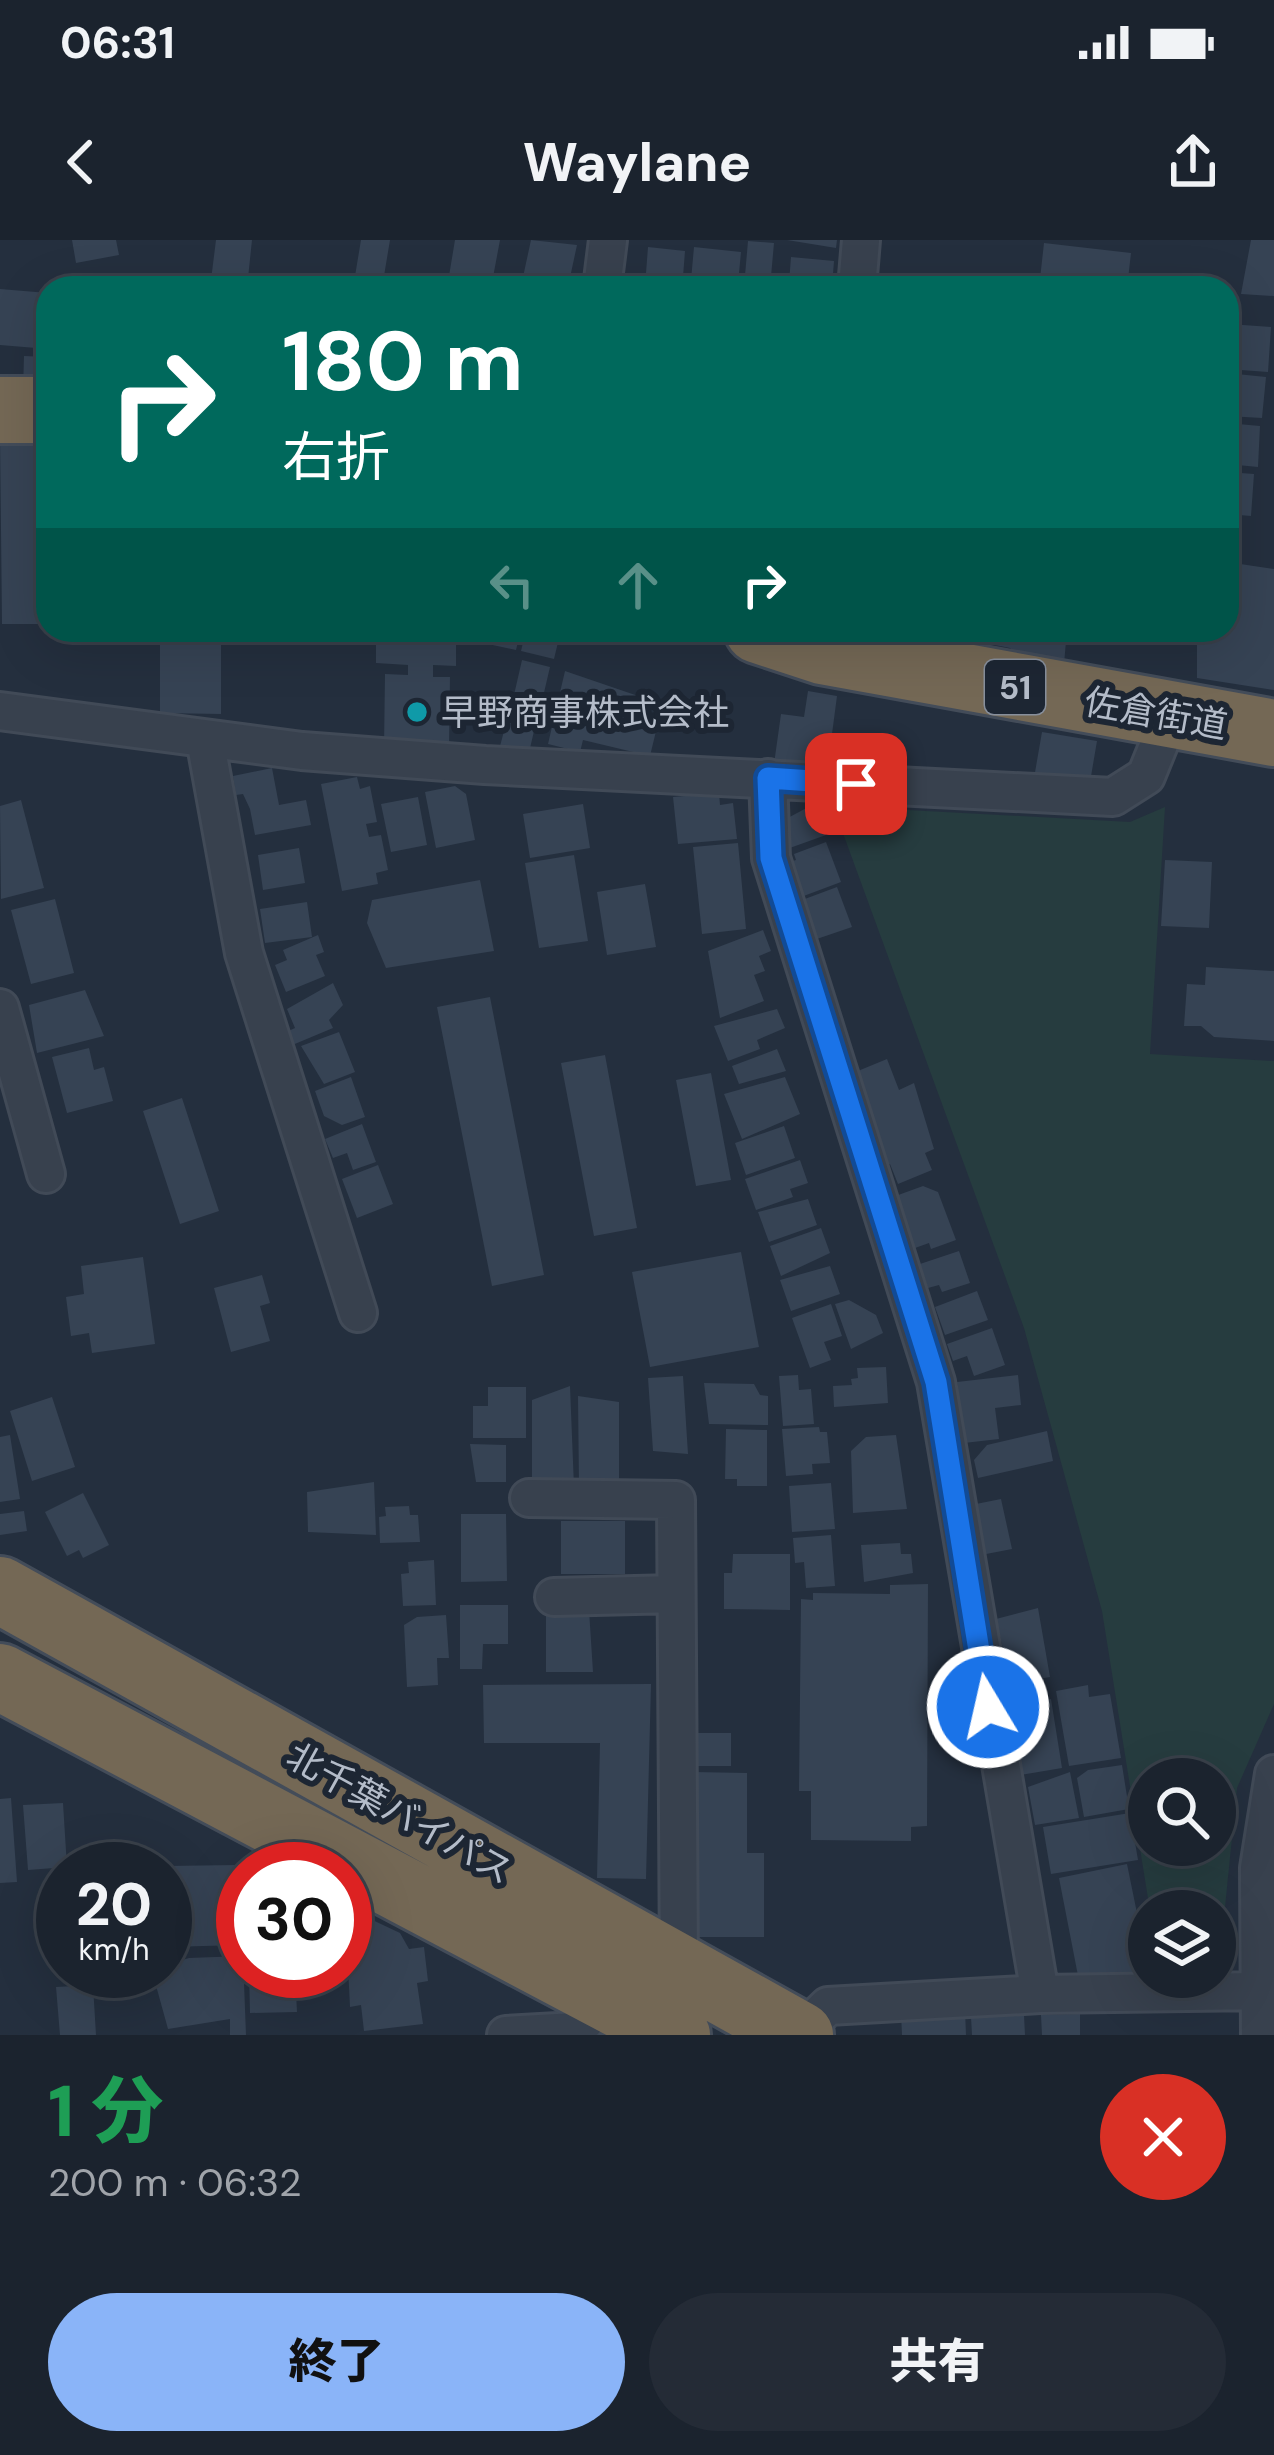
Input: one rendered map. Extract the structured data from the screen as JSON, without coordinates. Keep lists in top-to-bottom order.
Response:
{
  "streets": {
    "highway": ["51", "佐倉街道", "北千葉バイパス"]
  },
  "places": ["早野商事株式会社"],
  "page": {
    "status": "06:31",
    "header": "Waylane",
    "turn": ["180 m", "右折"],
    "speed": "20 km/h",
    "limit": "30",
    "heading": ["1 分", "200 m · 06:32"],
    "buttons": ["終了", "共有"]
  }
}
